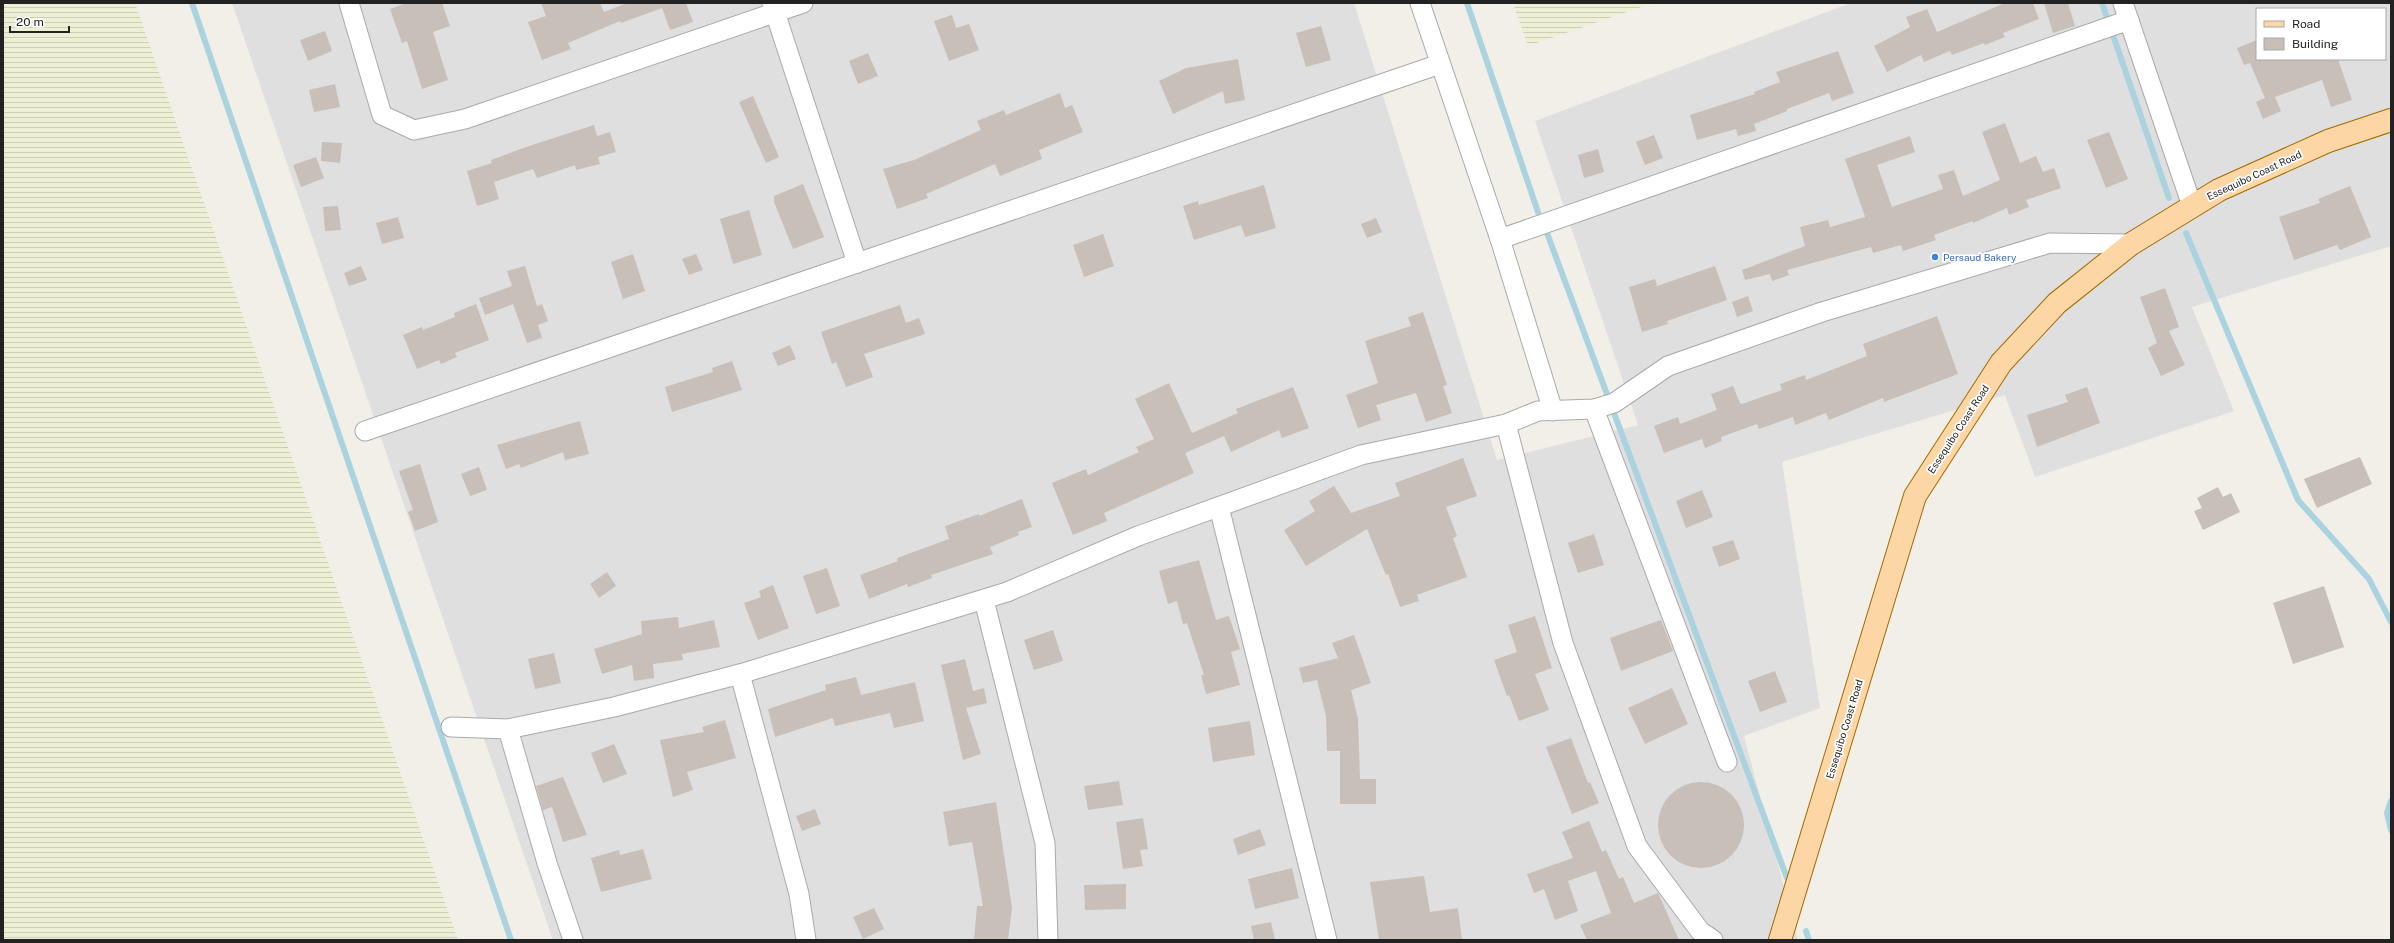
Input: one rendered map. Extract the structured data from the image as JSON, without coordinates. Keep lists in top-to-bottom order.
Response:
{
  "streets": {
    "main road": ["Essequibo Coast Road"]
  },
  "places": ["Persaud Bakery"],
  "legend": ["Road", "Building"],
  "scale_bar": "20 m"
}
